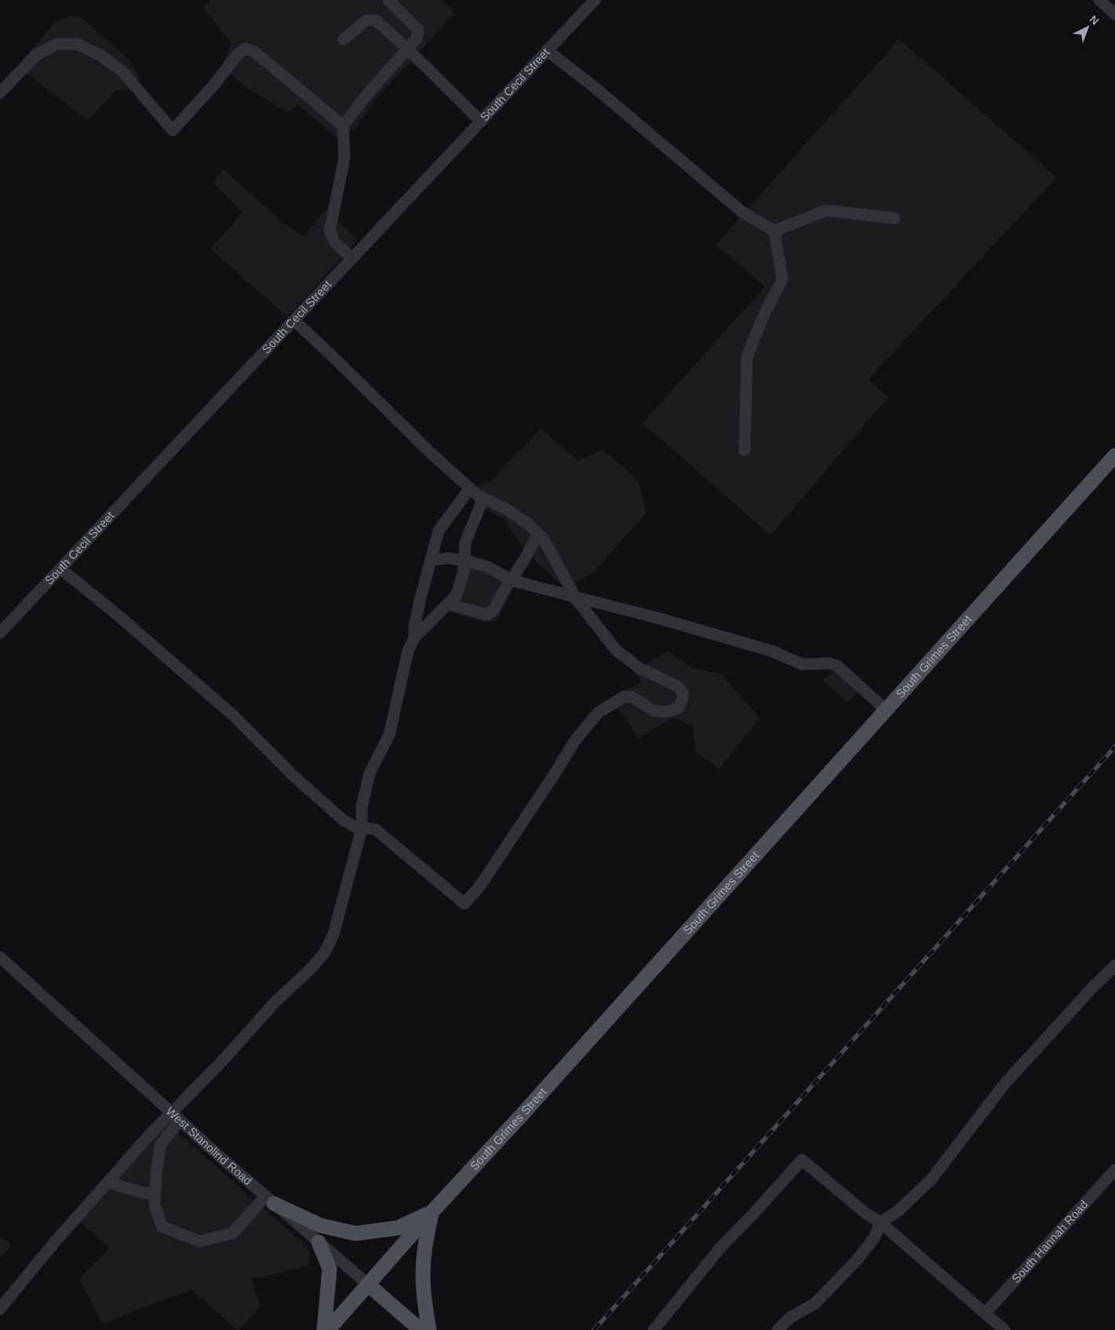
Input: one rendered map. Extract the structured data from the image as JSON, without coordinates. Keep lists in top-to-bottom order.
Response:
{
  "streets": {
    "main road": ["South Grimes Street", "West Stanolind Road"],
    "street": ["South Cecil Street", "South Hannah Road"]
  },
  "crossings": [
    ["South Grimes Street", "West Stanolind Road"]
  ],
  "north": "top right"
}
